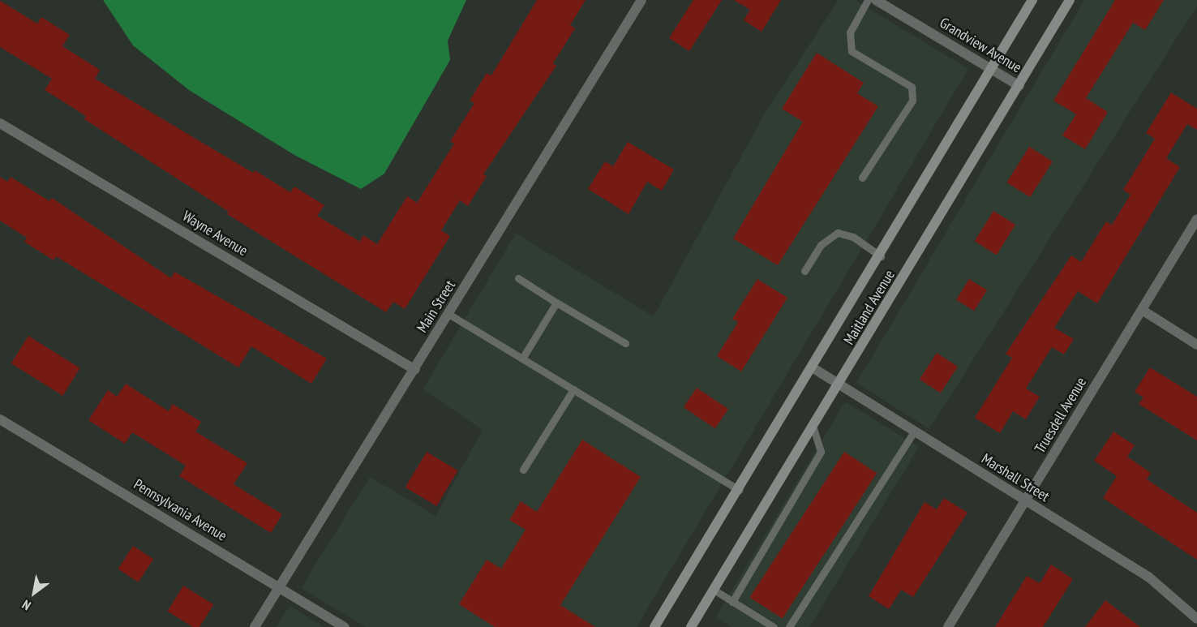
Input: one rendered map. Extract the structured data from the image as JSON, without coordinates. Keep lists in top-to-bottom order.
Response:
{
  "streets": {
    "main road": ["Maitland Avenue"],
    "street": [
      "Grandview Avenue",
      "Wayne Avenue",
      "Main Street",
      "Truesdell Avenue",
      "Marshall Street",
      "Pennsylvania Avenue"
    ]
  },
  "crossings": [
    ["Grandview Avenue", "Maitland Avenue"],
    ["Wayne Avenue", "Main Street"],
    ["Main Street", "Pennsylvania Avenue"],
    ["Maitland Avenue", "Marshall Street"],
    ["Truesdell Avenue", "Marshall Street"]
  ],
  "north": "bottom left"
}
